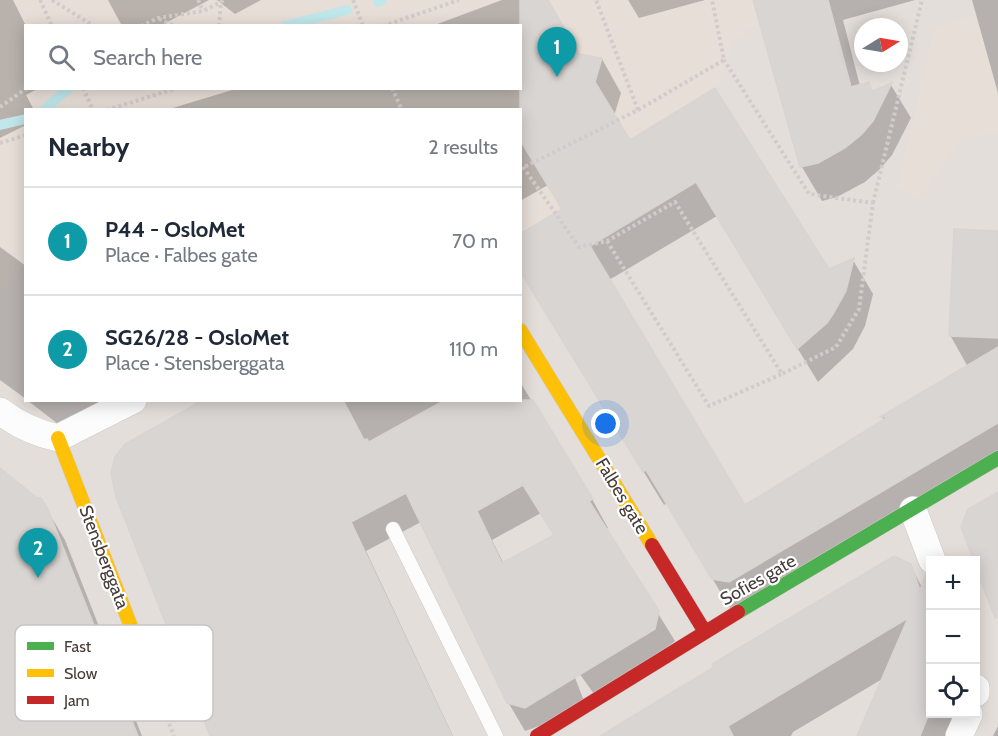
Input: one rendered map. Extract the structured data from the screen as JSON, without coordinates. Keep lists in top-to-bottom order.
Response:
{
  "streets": {
    "street": ["Falbes gate", "Stensberggata", "Sofies gate"]
  },
  "crossings": [
    ["Falbes gate", "Sofies gate"]
  ],
  "legend": ["Fast", "Slow", "Jam"],
  "north": "right",
  "page": {
    "search": "Search here",
    "pins": ["1", "2"],
    "heading": ["Nearby", "2 results"],
    "list": [
      {
        "mark": "1",
        "name": "P44 - OsloMet",
        "note": "Place · Falbes gate",
        "value": "70 m"
      },
      {
        "mark": "2",
        "name": "SG26/28 - OsloMet",
        "note": "Place · Stensberggata",
        "value": "110 m"
      }
    ],
    "map_buttons": ["+", "−"]
  }
}
